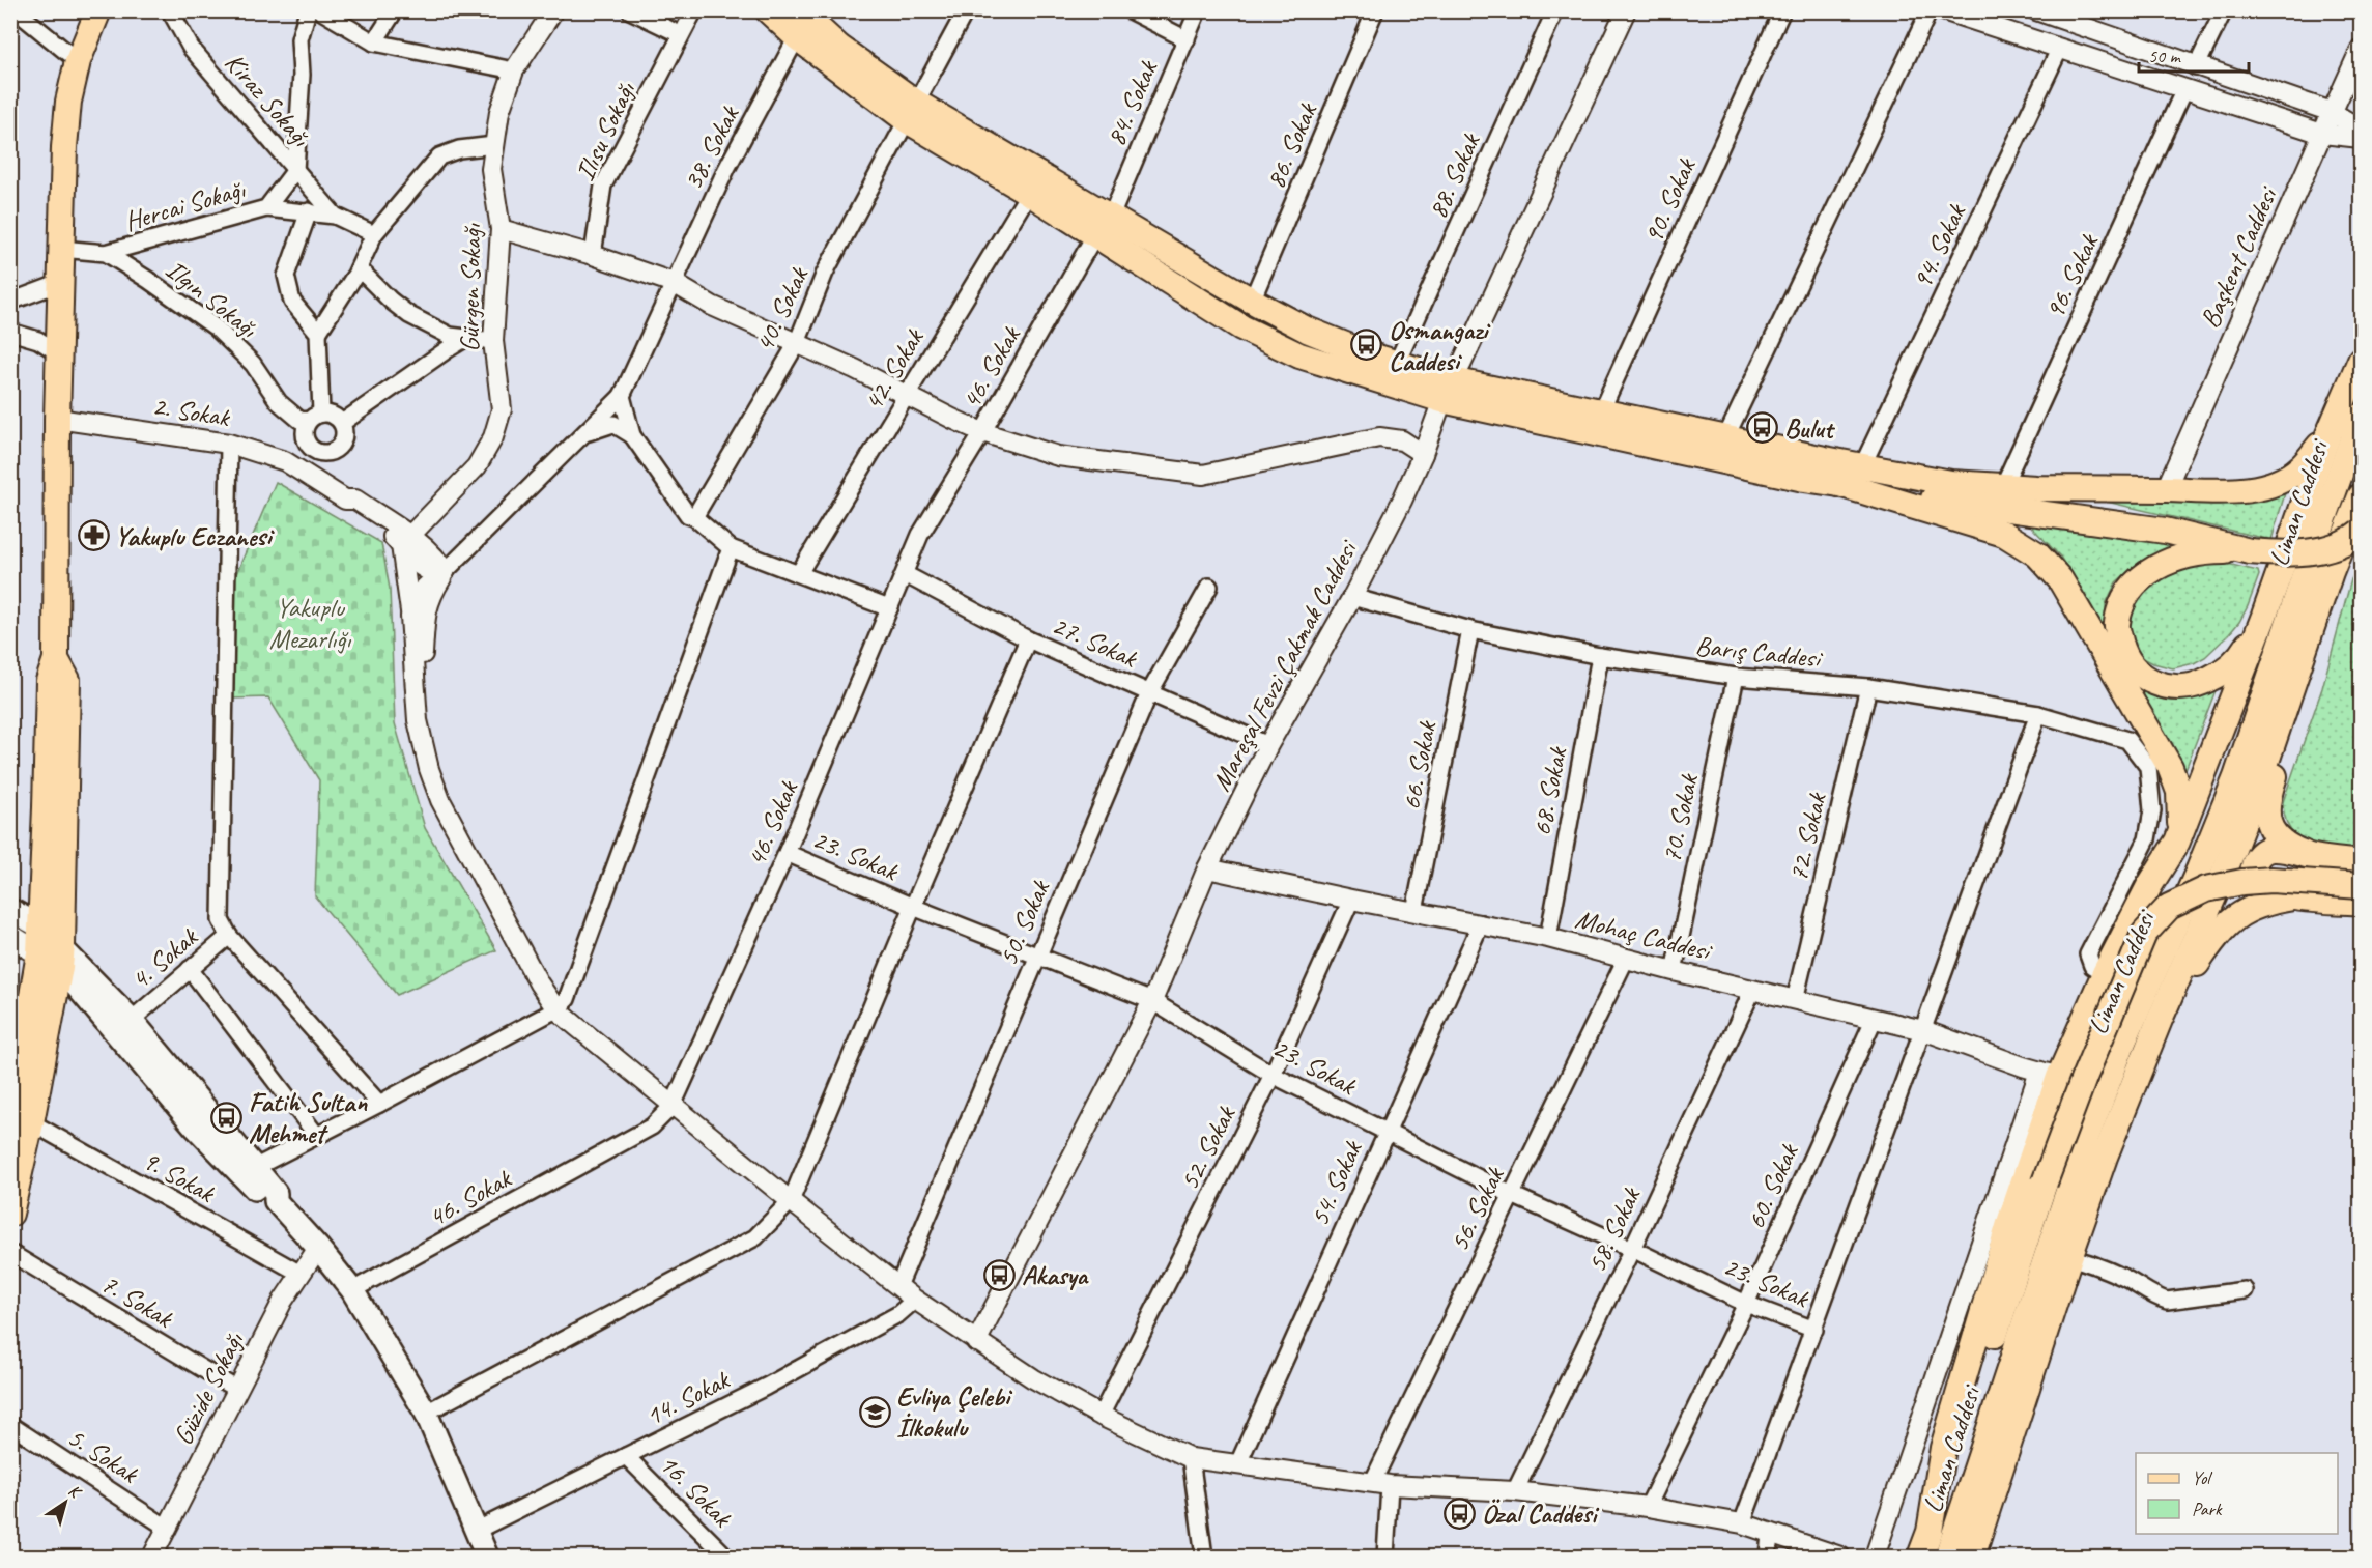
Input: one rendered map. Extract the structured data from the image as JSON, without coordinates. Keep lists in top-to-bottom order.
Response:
{
  "streets": {
    "main road": ["Liman Caddesi"],
    "street": [
      "Kiraz Sokağı",
      "84. Sokak",
      "Ilısu Sokağı",
      "86. Sokak",
      "38. Sokak",
      "88. Sokak",
      "90. Sokak",
      "Hercai Sokağı",
      "94. Sokak",
      "Başkent Caddesi",
      "96. Sokak",
      "Gürgen Sokağı",
      "Ilgın Sokağı",
      "40. Sokak",
      "46. Sokak",
      "42. Sokak",
      "2. Sokak",
      "27. Sokak",
      "Barış Caddesi",
      "Mareşal Fevzi Çakmak Caddesi",
      "66. Sokak",
      "68. Sokak",
      "70. Sokak",
      "72. Sokak",
      "23. Sokak",
      "50. Sokak",
      "Mohaç Caddesi",
      "4. Sokak",
      "52. Sokak",
      "9. Sokak",
      "54. Sokak",
      "60. Sokak",
      "56. Sokak",
      "58. Sokak",
      "7. Sokak",
      "Güzide Sokağı",
      "14. Sokak",
      "5. Sokak",
      "16. Sokak"
    ]
  },
  "crossings": [
    ["Kiraz Sokağı", "Hercai Sokağı"],
    ["Hercai Sokağı", "Ilgın Sokağı"],
    ["Gürgen Sokağı", "2. Sokak"],
    ["46. Sokak", "27. Sokak"],
    ["46. Sokak", "23. Sokak"],
    ["27. Sokak", "Mareşal Fevzi Çakmak Caddesi"],
    ["27. Sokak", "50. Sokak"],
    ["Barış Caddesi", "Mareşal Fevzi Çakmak Caddesi"],
    ["Barış Caddesi", "66. Sokak"],
    ["Barış Caddesi", "68. Sokak"],
    ["Barış Caddesi", "70. Sokak"],
    ["Barış Caddesi", "72. Sokak"],
    ["Mareşal Fevzi Çakmak Caddesi", "23. Sokak"],
    ["Mareşal Fevzi Çakmak Caddesi", "Mohaç Caddesi"],
    ["66. Sokak", "Mohaç Caddesi"],
    ["68. Sokak", "Mohaç Caddesi"],
    ["70. Sokak", "Mohaç Caddesi"],
    ["72. Sokak", "Mohaç Caddesi"],
    ["23. Sokak", "50. Sokak"],
    ["23. Sokak", "52. Sokak"],
    ["23. Sokak", "54. Sokak"],
    ["23. Sokak", "60. Sokak"],
    ["23. Sokak", "56. Sokak"],
    ["23. Sokak", "58. Sokak"],
    ["Mohaç Caddesi", "52. Sokak"],
    ["Mohaç Caddesi", "54. Sokak"],
    ["Mohaç Caddesi", "60. Sokak"],
    ["Mohaç Caddesi", "56. Sokak"],
    ["Mohaç Caddesi", "58. Sokak"],
    ["9. Sokak", "Güzide Sokağı"],
    ["7. Sokak", "Güzide Sokağı"],
    ["Güzide Sokağı", "5. Sokak"],
    ["14. Sokak", "16. Sokak"]
  ],
  "parks": ["Yakuplu Mezarlığı"],
  "places": {
    "bus stop": [
      "Osmangazi Caddesi",
      "Bulut",
      "Fatih Sultan Mehmet",
      "Akasya",
      "Özal Caddesi"
    ],
    "pharmacy": ["Yakuplu Eczanesi"],
    "school or university": ["Evliya Çelebi İlkokulu"]
  },
  "legend": ["Yol", "Park"],
  "scale_bar": "50 m",
  "north": "top right"
}
